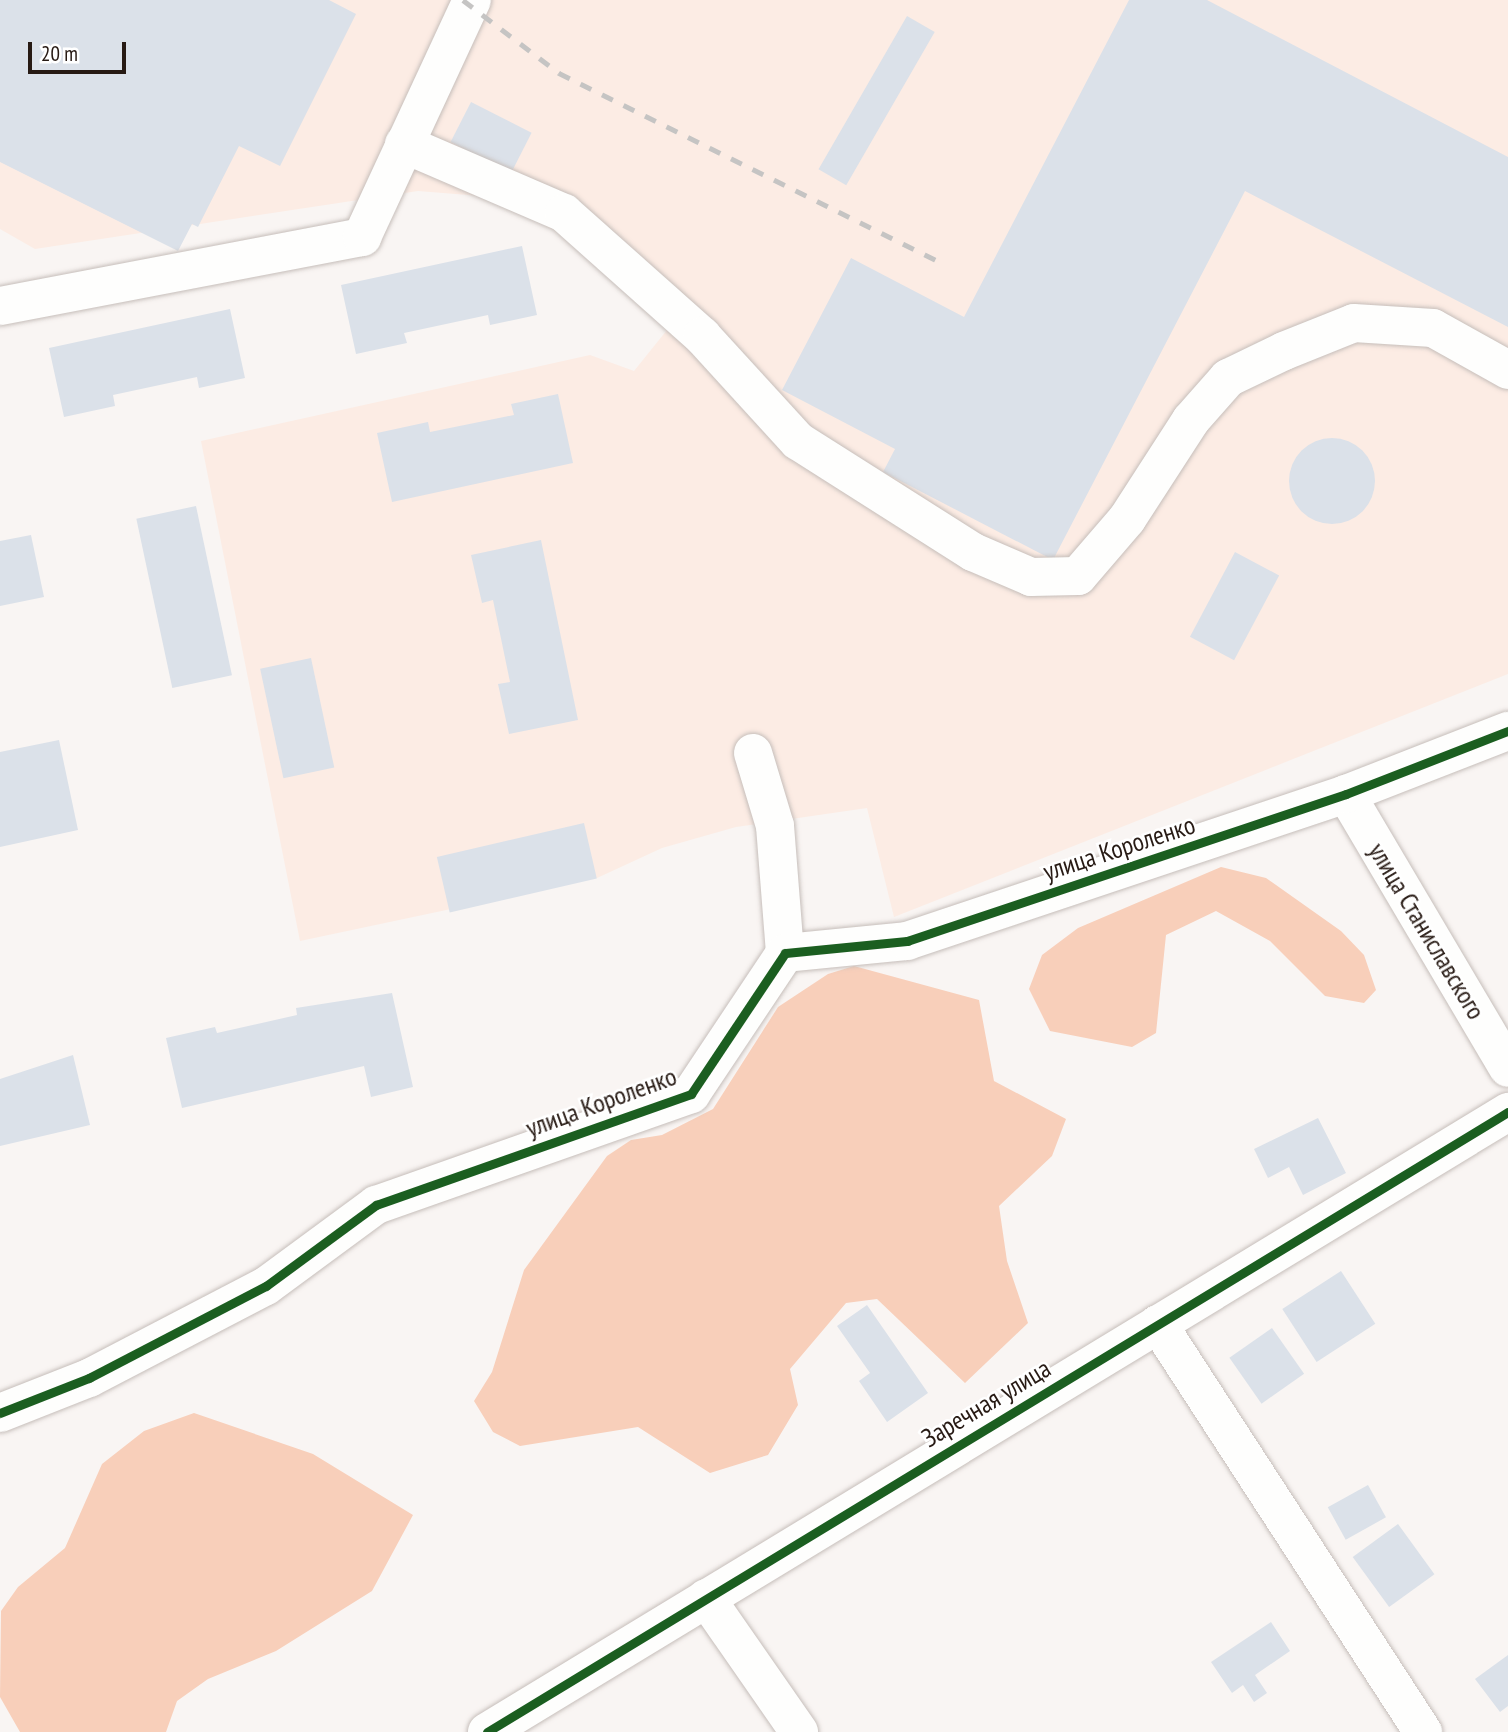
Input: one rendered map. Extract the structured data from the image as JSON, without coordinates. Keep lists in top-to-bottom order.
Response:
{
  "streets": {
    "street": ["улица Короленко", "улица Станиславского", "Заречная улица"]
  },
  "crossings": [
    ["улица Короленко", "улица Станиславского"]
  ],
  "scale_bar": "20 m"
}
